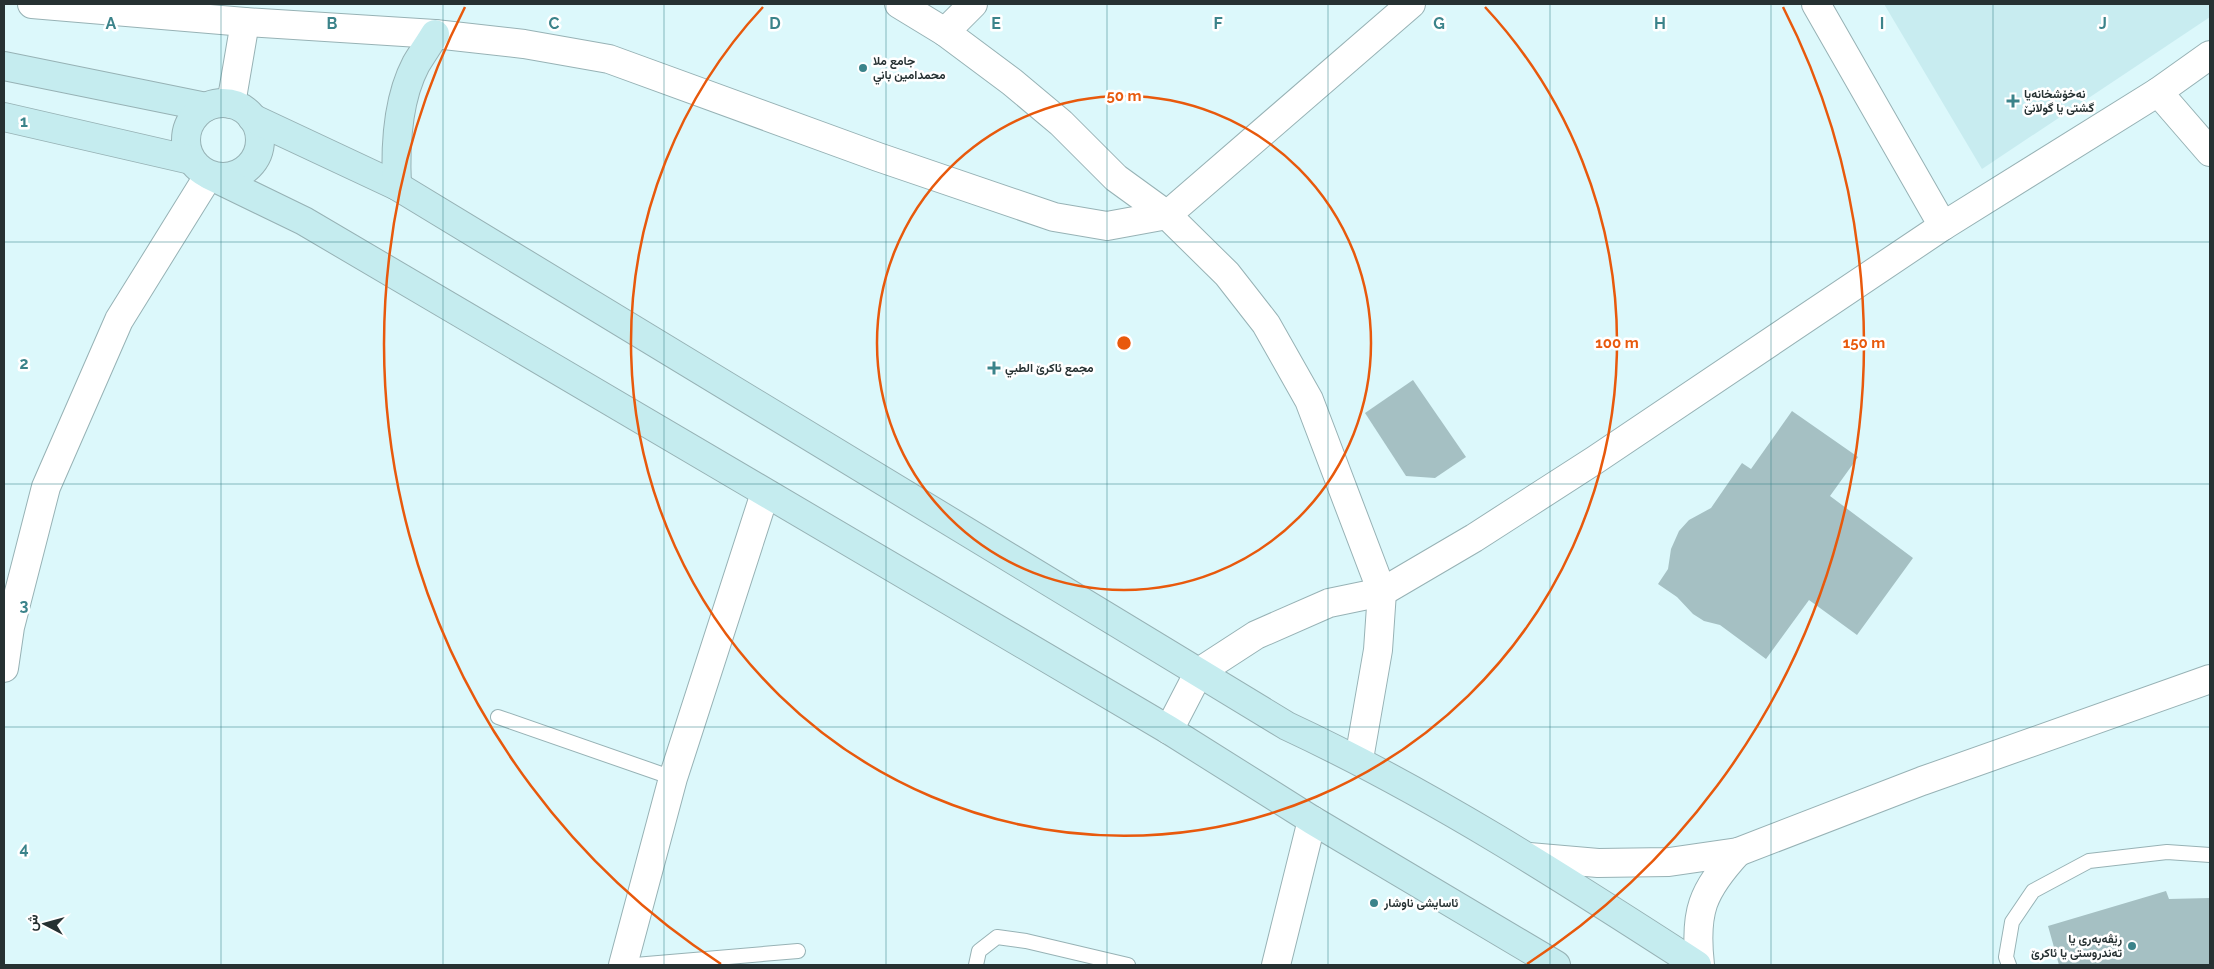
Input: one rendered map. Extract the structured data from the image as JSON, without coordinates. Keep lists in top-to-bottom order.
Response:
{
  "places": {
    "other": ["جامع ملا محمدامين باني", "ئاسايشى ناوشار", "ڕێڤەبەری یا تەندروستی یا ئاکرێ"],
    "health": ["نەخۆشخانەیا گشتی یا گولانێ", "مجمع ئاکرێ الطبي"]
  },
  "north": "left",
  "grid": {
    "columns": [
      "A",
      "B",
      "C",
      "D",
      "E",
      "F",
      "G",
      "H",
      "I",
      "J"
    ],
    "rows": [
      "1",
      "2",
      "3",
      "4"
    ]
  },
  "rings": ["50 m", "100 m", "150 m"]
}
